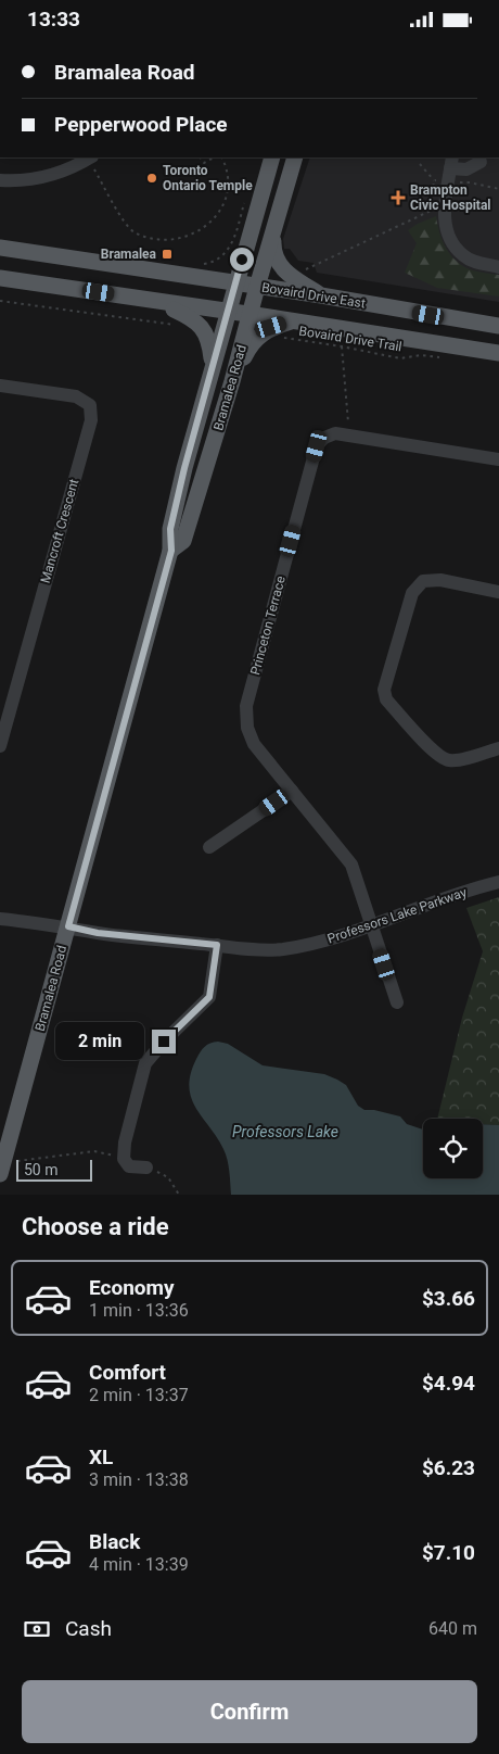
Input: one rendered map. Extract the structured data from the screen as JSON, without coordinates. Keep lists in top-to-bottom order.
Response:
{
  "streets": {
    "main road": ["Bovaird Drive East", "Bramalea Road"],
    "street": ["Mancroft Crescent", "Princeton Terrace", "Professors Lake Parkway"],
    "path": ["Bovaird Drive Trail"]
  },
  "crossings": [
    ["Bovaird Drive East", "Bramalea Road"],
    ["Bramalea Road", "Professors Lake Parkway"],
    ["Princeton Terrace", "Professors Lake Parkway"]
  ],
  "water": ["Professors Lake"],
  "places": {
    "other": ["Toronto Ontario Temple"],
    "health": ["Brampton Civic Hospital"],
    "transit": ["Bramalea"]
  },
  "scale_bar": "50 m",
  "page": {
    "status": "13:33",
    "banner": ["Bramalea Road", "Pepperwood Place"],
    "bubble": "2 min",
    "scale": "50 m",
    "heading": "Choose a ride",
    "list": [
      {
        "name": "Economy",
        "note": "1 min · 13:36",
        "value": "$3.66"
      },
      {
        "name": "Comfort",
        "note": "2 min · 13:37",
        "value": "$4.94"
      },
      {
        "name": "XL",
        "note": "3 min · 13:38",
        "value": "$6.23"
      },
      {
        "name": "Black",
        "note": "4 min · 13:39",
        "value": "$7.10"
      }
    ],
    "pay": ["Cash", "640 m"],
    "buttons": "Confirm"
  }
}
